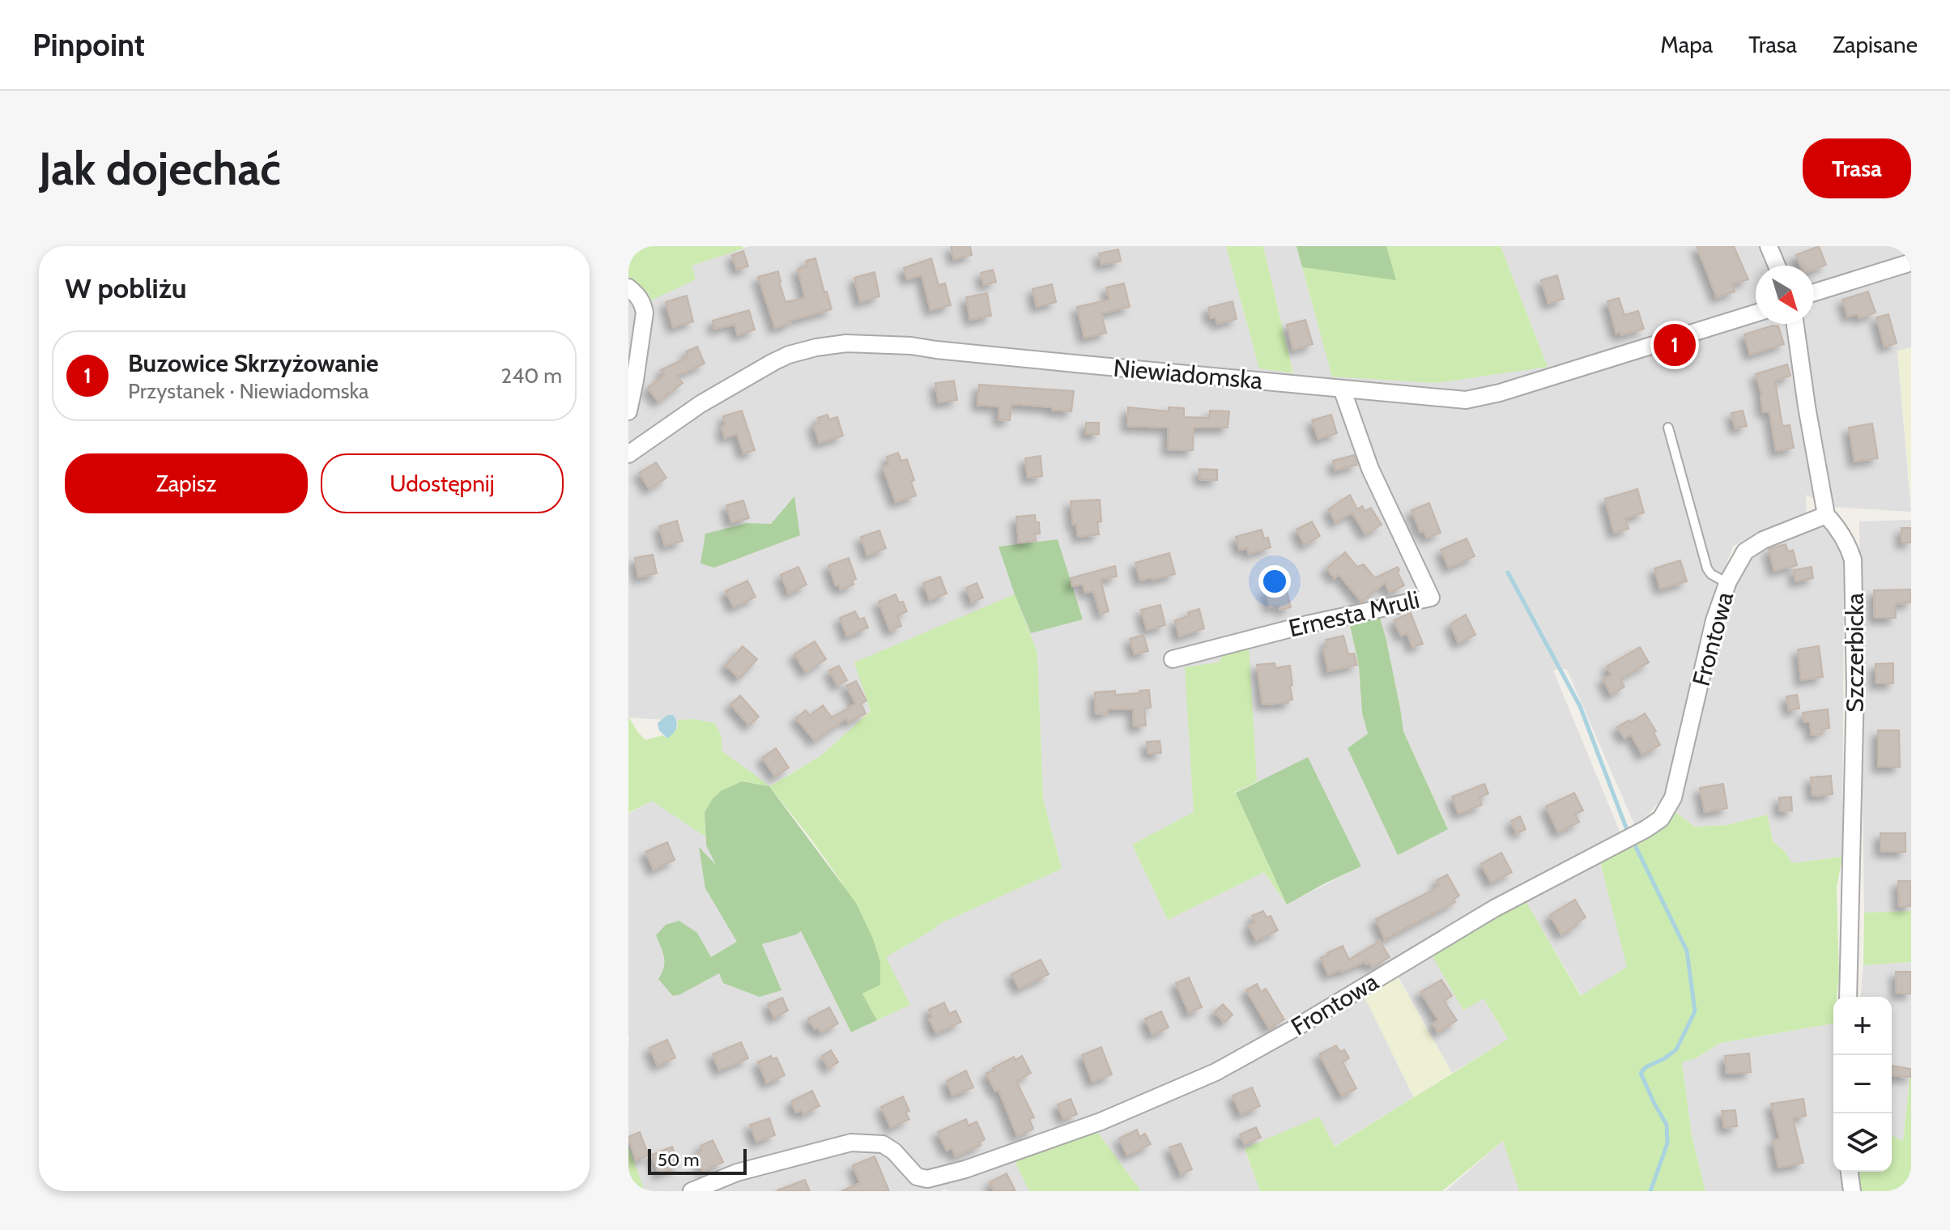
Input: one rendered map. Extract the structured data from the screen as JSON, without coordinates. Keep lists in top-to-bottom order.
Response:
{
  "streets": {
    "street": [
      "Niewiadomska",
      "Ernesta Mruli",
      "Frontowa",
      "Szczerbicka"
    ]
  },
  "crossings": [
    ["Niewiadomska", "Ernesta Mruli"],
    ["Frontowa", "Szczerbicka"]
  ],
  "scale_bar": "50 m",
  "north": "bottom right",
  "page": {
    "header": "Pinpoint",
    "nav": ["Mapa", "Trasa", "Zapisane"],
    "buttons": [
      "Trasa",
      ["Zapisz", "Udostępnij"]
    ],
    "title": "Jak dojechać",
    "heading": "W pobliżu",
    "pins": "1",
    "list": [
      {
        "mark": "1",
        "name": "Buzowice Skrzyżowanie",
        "note": "Przystanek · Niewiadomska",
        "value": "240 m"
      }
    ],
    "map_buttons": ["+", "−"],
    "scale": "50 m"
  }
}
